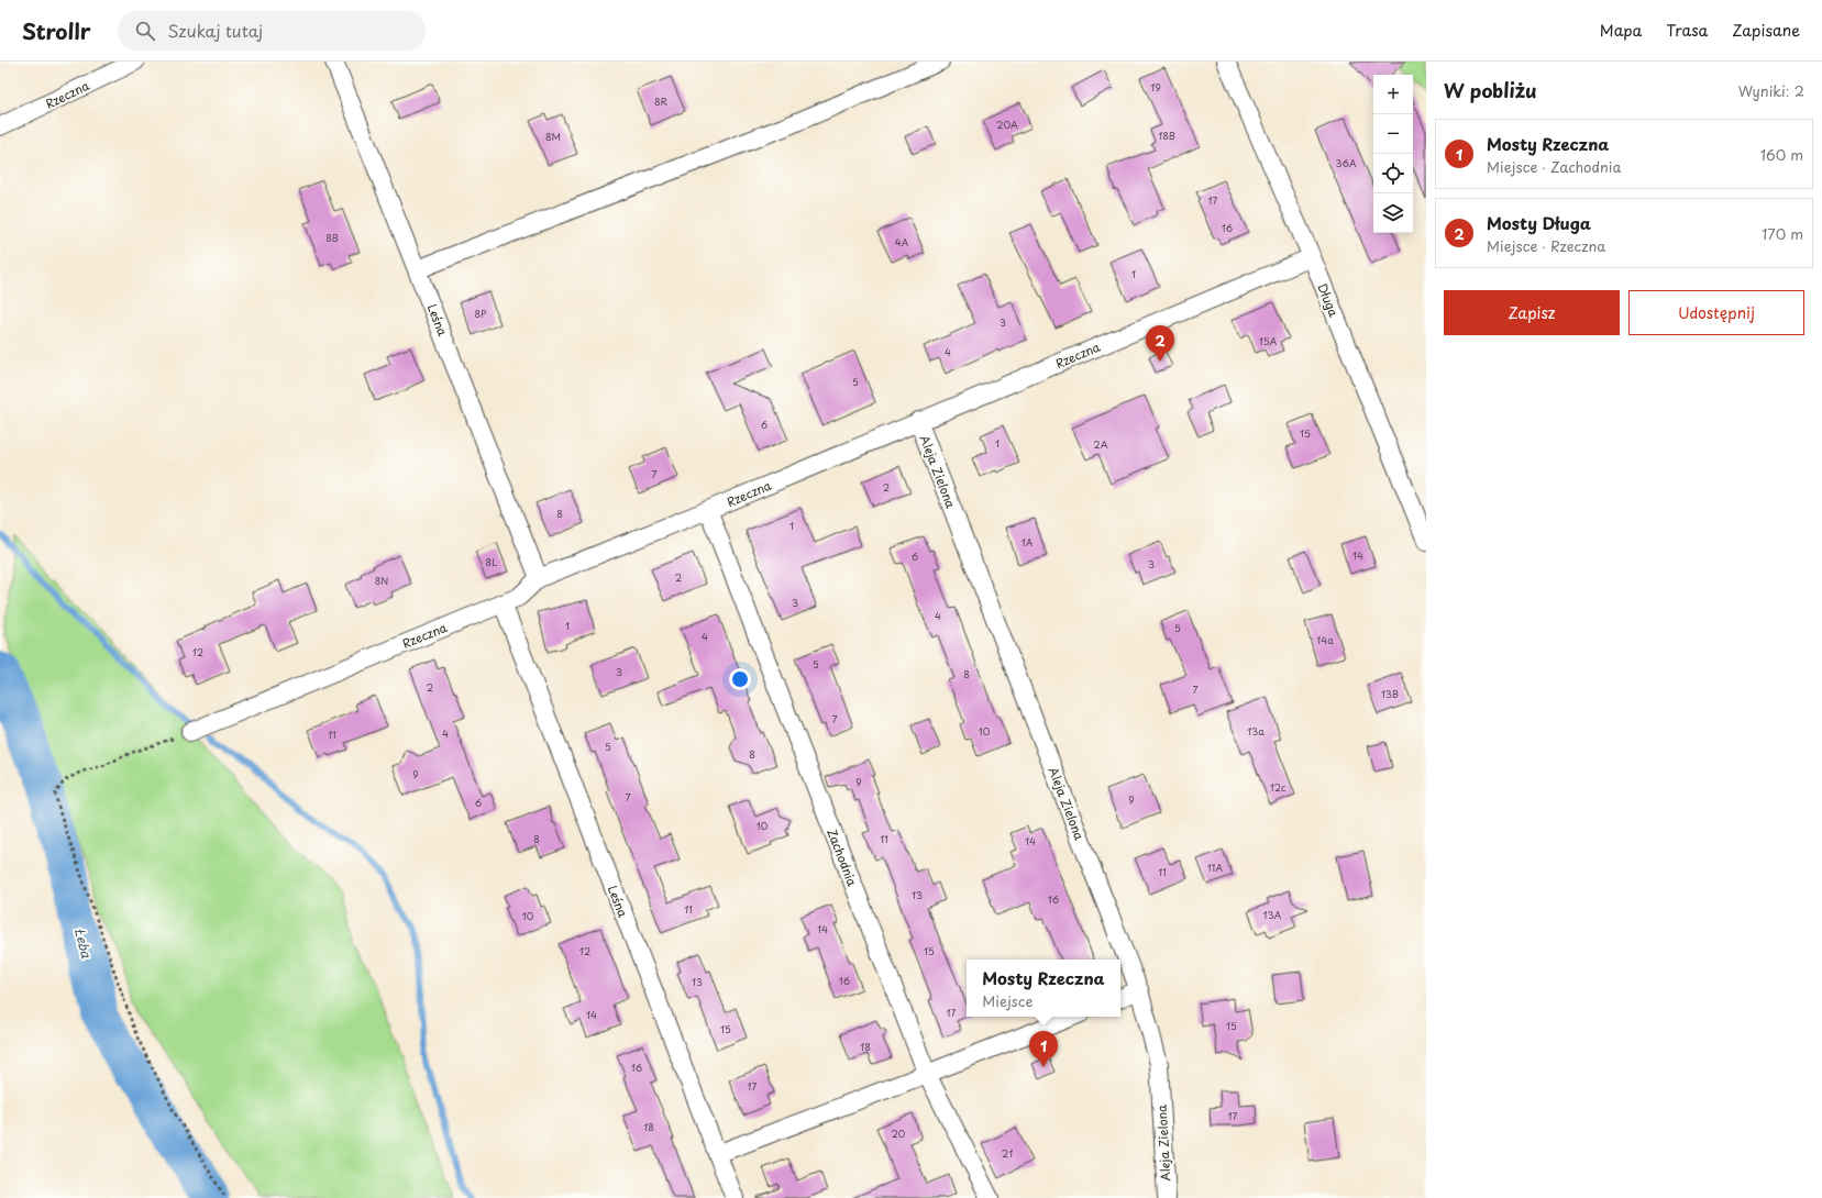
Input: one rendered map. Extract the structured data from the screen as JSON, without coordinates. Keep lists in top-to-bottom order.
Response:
{
  "streets": {
    "street": [
      "Rzeczna",
      "Długa",
      "Leśna",
      "Aleja Zielona",
      "Zachodnia"
    ]
  },
  "crossings": [
    ["Rzeczna", "Długa"],
    ["Rzeczna", "Leśna"],
    ["Rzeczna", "Aleja Zielona"],
    ["Rzeczna", "Zachodnia"]
  ],
  "water": ["Łeba"],
  "house_numbers": [
    "19",
    "8R",
    "20A",
    "18B",
    "8M",
    "36A",
    "17",
    "16",
    "8B",
    "4A",
    "1",
    "8P",
    "3",
    "15A",
    "4",
    "5",
    "6",
    "15",
    "1",
    "2A",
    "7",
    "2",
    "8",
    "1",
    "1A",
    "14",
    "6",
    "8L",
    "3",
    "2",
    "8N",
    "3",
    "4",
    "1",
    "5",
    "4",
    "14a",
    "12",
    "5",
    "3",
    "8",
    "2",
    "7",
    "13B",
    "7",
    "10",
    "13a",
    "4",
    "11",
    "5",
    "8",
    "9",
    "9",
    "12c",
    "7",
    "9",
    "6",
    "10",
    "8",
    "11",
    "14",
    "11A",
    "11",
    "13",
    "16",
    "11",
    "13A",
    "10",
    "14",
    "12",
    "15",
    "16",
    "13",
    "17",
    "14",
    "15",
    "15",
    "18",
    "16",
    "17",
    "17",
    "18",
    "20",
    "21"
  ],
  "page": {
    "header": "Strollr",
    "search": "Szukaj tutaj",
    "nav": ["Mapa", "Trasa", "Zapisane"],
    "heading": ["W pobliżu", "Wyniki: 2"],
    "map_buttons": ["+", "−"],
    "list": [
      {
        "mark": "1",
        "name": "Mosty Rzeczna",
        "note": "Miejsce · Zachodnia",
        "value": "160 m"
      },
      {
        "mark": "2",
        "name": "Mosty Długa",
        "note": "Miejsce · Rzeczna",
        "value": "170 m"
      }
    ],
    "buttons": ["Zapisz", "Udostępnij"],
    "pins": ["2", "1"],
    "popup": ["Mosty Rzeczna", "Miejsce"]
  }
}
